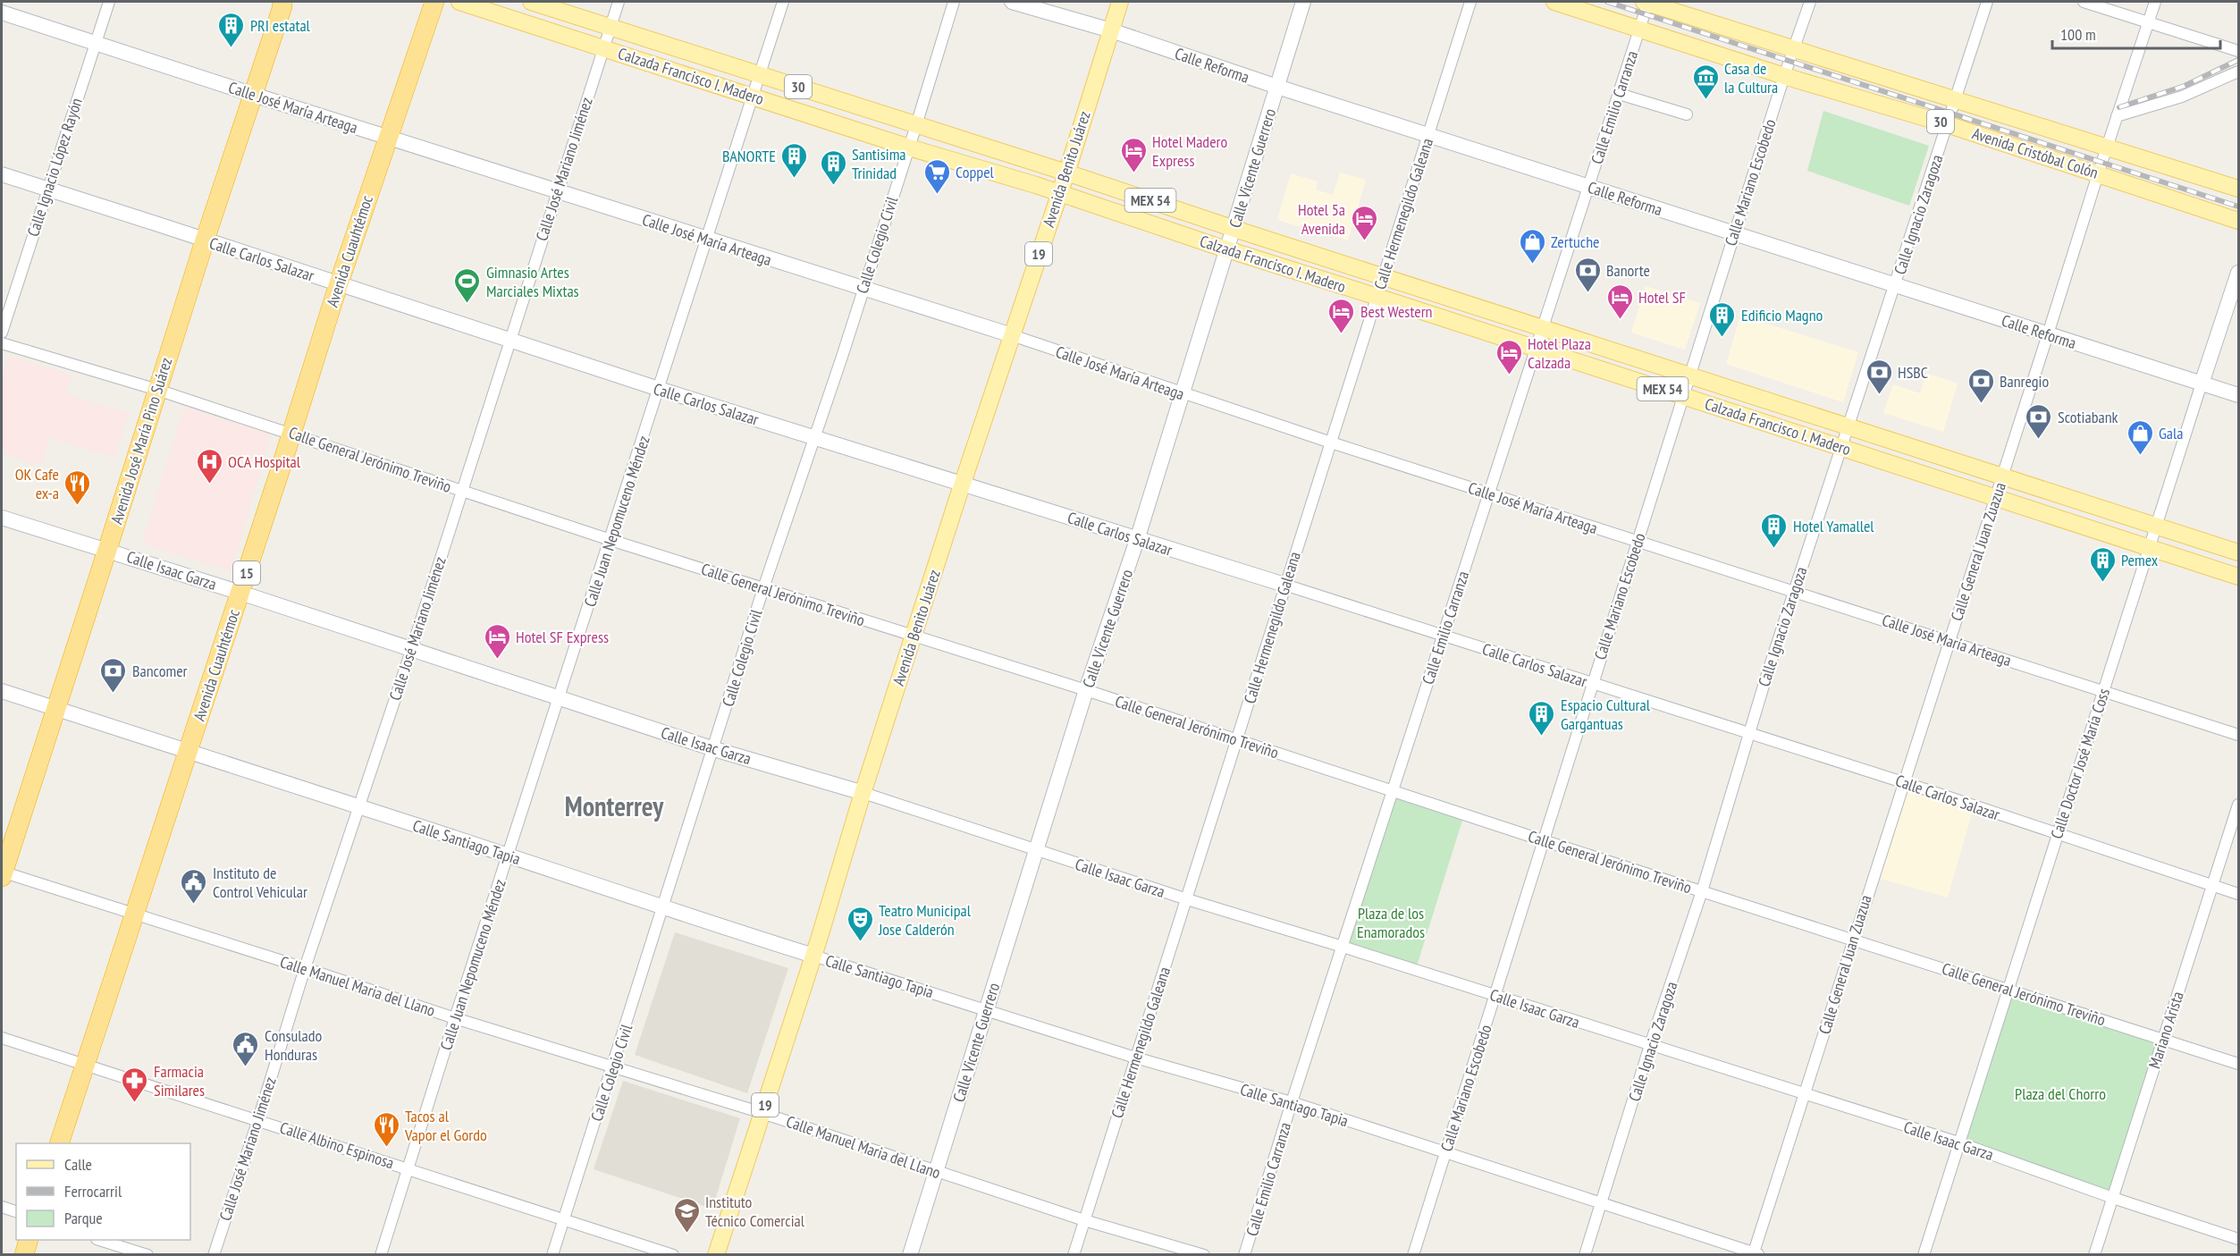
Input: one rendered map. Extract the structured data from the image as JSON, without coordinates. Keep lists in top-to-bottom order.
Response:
{
  "streets": {
    "highway": ["Avenida Cuauhtémoc", "Avenida José María Pino Suárez", "15"],
    "main road": [
      "Calzada Francisco I. Madero",
      "30",
      "Avenida Cristóbal Colón",
      "Avenida Benito Juárez",
      "MEX 54",
      "19"
    ],
    "street": [
      "Calle Reforma",
      "Calle José María Arteaga",
      "Calle Emilio Carranza",
      "Calle Ignacio López Rayón",
      "Calle Vicente Guerrero",
      "Calle José Mariano Jiménez",
      "Calle Mariano Escobedo",
      "Calle Hermenegildo Galeana",
      "Calle Ignacio Zaragoza",
      "Calle Colegio Civil",
      "Calle Carlos Salazar",
      "Calle General Jerónimo Treviño",
      "Calle Juan Nepomuceno Méndez",
      "Calle General Juan Zuazua",
      "Calle Isaac Garza",
      "Calle Doctor José María Coss",
      "Calle Santiago Tapia",
      "Calle Manuel Maria del Llano",
      "Mariano Arista",
      "Calle Albino Espinosa"
    ]
  },
  "crossings": [
    ["Calle Reforma", "Calle Emilio Carranza"],
    ["Calle Reforma", "Calle Vicente Guerrero"],
    ["Calle Reforma", "Avenida Benito Juárez"],
    ["Calle Reforma", "Calle Mariano Escobedo"],
    ["Calle Reforma", "Calle Hermenegildo Galeana"],
    ["Calle Reforma", "Calle Ignacio Zaragoza"],
    ["Calle Reforma", "Calle General Juan Zuazua"],
    ["Calle Reforma", "Calle Doctor José María Coss"],
    ["Calzada Francisco I. Madero", "Calle Emilio Carranza"],
    ["Calzada Francisco I. Madero", "Calle Vicente Guerrero"],
    ["Calzada Francisco I. Madero", "Calle José Mariano Jiménez"],
    ["Calzada Francisco I. Madero", "Avenida Benito Juárez"],
    ["Calzada Francisco I. Madero", "Calle Mariano Escobedo"],
    ["Calzada Francisco I. Madero", "Calle Hermenegildo Galeana"],
    ["Calzada Francisco I. Madero", "Calle Ignacio Zaragoza"],
    ["Calzada Francisco I. Madero", "Calle Colegio Civil"],
    ["Calzada Francisco I. Madero", "Calle Juan Nepomuceno Méndez"],
    ["Calzada Francisco I. Madero", "Calle General Juan Zuazua"],
    ["Calzada Francisco I. Madero", "Calle Doctor José María Coss"],
    ["30", "Calle Emilio Carranza"],
    ["30", "Avenida Cristóbal Colón"],
    ["30", "Calle Mariano Escobedo"],
    ["30", "Calle Ignacio Zaragoza"],
    ["Calle José María Arteaga", "Calle Emilio Carranza"],
    ["Calle José María Arteaga", "Calle Ignacio López Rayón"],
    ["Calle José María Arteaga", "Calle Vicente Guerrero"],
    ["Calle José María Arteaga", "Calle José Mariano Jiménez"],
    ["Calle José María Arteaga", "Avenida Benito Juárez"],
    ["Calle José María Arteaga", "Calle Mariano Escobedo"],
    ["Calle José María Arteaga", "Calle Hermenegildo Galeana"],
    ["Calle José María Arteaga", "Calle Ignacio Zaragoza"],
    ["Calle José María Arteaga", "Calle Colegio Civil"],
    ["Calle José María Arteaga", "Avenida Cuauhtémoc"],
    ["Calle José María Arteaga", "Avenida José María Pino Suárez"],
    ["Calle José María Arteaga", "Calle Juan Nepomuceno Méndez"],
    ["Calle José María Arteaga", "Calle General Juan Zuazua"],
    ["Calle José María Arteaga", "Calle Doctor José María Coss"],
    ["Calle Emilio Carranza", "Avenida Cristóbal Colón"],
    ["Calle Emilio Carranza", "Calle Carlos Salazar"],
    ["Calle Emilio Carranza", "Calle General Jerónimo Treviño"],
    ["Calle Emilio Carranza", "Calle Isaac Garza"],
    ["Calle Emilio Carranza", "Calle Santiago Tapia"],
    ["Avenida Cristóbal Colón", "Calle Mariano Escobedo"],
    ["Avenida Cristóbal Colón", "Calle Ignacio Zaragoza"],
    ["Avenida Cristóbal Colón", "Calle General Juan Zuazua"],
    ["Calle Ignacio López Rayón", "Calle Carlos Salazar"],
    ["Calle Vicente Guerrero", "Calle Carlos Salazar"],
    ["Calle Vicente Guerrero", "Calle General Jerónimo Treviño"],
    ["Calle Vicente Guerrero", "Calle Isaac Garza"],
    ["Calle Vicente Guerrero", "Calle Santiago Tapia"],
    ["Calle Vicente Guerrero", "Calle Manuel Maria del Llano"],
    ["Calle José Mariano Jiménez", "Calle Carlos Salazar"],
    ["Calle José Mariano Jiménez", "Calle General Jerónimo Treviño"],
    ["Calle José Mariano Jiménez", "Calle Isaac Garza"],
    ["Calle José Mariano Jiménez", "Calle Santiago Tapia"],
    ["Calle José Mariano Jiménez", "Calle Manuel Maria del Llano"],
    ["Calle José Mariano Jiménez", "Calle Albino Espinosa"],
    ["Avenida Benito Juárez", "Calle Carlos Salazar"],
    ["Avenida Benito Juárez", "Calle General Jerónimo Treviño"],
    ["Avenida Benito Juárez", "Calle Isaac Garza"],
    ["Avenida Benito Juárez", "Calle Santiago Tapia"],
    ["Avenida Benito Juárez", "Calle Manuel Maria del Llano"],
    ["Calle Mariano Escobedo", "Calle Carlos Salazar"],
    ["Calle Mariano Escobedo", "Calle General Jerónimo Treviño"],
    ["Calle Mariano Escobedo", "Calle Isaac Garza"],
    ["Calle Mariano Escobedo", "Calle Santiago Tapia"],
    ["Calle Hermenegildo Galeana", "Calle Carlos Salazar"],
    ["Calle Hermenegildo Galeana", "Calle General Jerónimo Treviño"],
    ["Calle Hermenegildo Galeana", "Calle Isaac Garza"],
    ["Calle Hermenegildo Galeana", "Calle Santiago Tapia"],
    ["Calle Hermenegildo Galeana", "Calle Manuel Maria del Llano"],
    ["Calle Ignacio Zaragoza", "Calle Carlos Salazar"],
    ["Calle Ignacio Zaragoza", "Calle General Jerónimo Treviño"],
    ["Calle Ignacio Zaragoza", "Calle Isaac Garza"],
    ["Calle Ignacio Zaragoza", "Calle Santiago Tapia"],
    ["Calle Colegio Civil", "Calle Carlos Salazar"],
    ["Calle Colegio Civil", "Calle General Jerónimo Treviño"],
    ["Calle Colegio Civil", "Calle Isaac Garza"],
    ["Calle Colegio Civil", "Calle Santiago Tapia"],
    ["Calle Colegio Civil", "Calle Manuel Maria del Llano"],
    ["Calle Colegio Civil", "Calle Albino Espinosa"],
    ["Avenida Cuauhtémoc", "Calle Carlos Salazar"],
    ["Avenida Cuauhtémoc", "Calle General Jerónimo Treviño"],
    ["Avenida Cuauhtémoc", "Calle Isaac Garza"],
    ["Avenida Cuauhtémoc", "Calle Santiago Tapia"],
    ["Avenida Cuauhtémoc", "Calle Manuel Maria del Llano"],
    ["Avenida Cuauhtémoc", "Calle Albino Espinosa"],
    ["Calle Carlos Salazar", "Avenida José María Pino Suárez"],
    ["Calle Carlos Salazar", "Calle Juan Nepomuceno Méndez"],
    ["Calle Carlos Salazar", "Calle General Juan Zuazua"],
    ["Calle Carlos Salazar", "Calle Doctor José María Coss"],
    ["Calle Carlos Salazar", "Mariano Arista"],
    ["Avenida José María Pino Suárez", "Calle General Jerónimo Treviño"],
    ["Avenida José María Pino Suárez", "Calle Isaac Garza"],
    ["Avenida José María Pino Suárez", "Calle Santiago Tapia"],
    ["Avenida José María Pino Suárez", "Calle Manuel Maria del Llano"],
    ["Calle General Jerónimo Treviño", "Calle Juan Nepomuceno Méndez"],
    ["Calle General Jerónimo Treviño", "Calle General Juan Zuazua"],
    ["Calle General Jerónimo Treviño", "Calle Doctor José María Coss"],
    ["Calle General Jerónimo Treviño", "Mariano Arista"],
    ["Calle Juan Nepomuceno Méndez", "Calle Isaac Garza"],
    ["Calle Juan Nepomuceno Méndez", "Calle Santiago Tapia"],
    ["Calle Juan Nepomuceno Méndez", "Calle Manuel Maria del Llano"],
    ["Calle Juan Nepomuceno Méndez", "Calle Albino Espinosa"],
    ["Calle General Juan Zuazua", "Calle Isaac Garza"],
    ["Calle General Juan Zuazua", "Calle Santiago Tapia"],
    ["Calle Isaac Garza", "Calle Doctor José María Coss"],
    ["Calle Isaac Garza", "Mariano Arista"]
  ],
  "districts": ["Monterrey"],
  "parks": ["Plaza de los Enamorados", "Plaza del Chorro"],
  "places": {
    "building": [
      "PRI estatal",
      "BANORTE",
      "Santisima Trinidad",
      "Edificio Magno",
      "Hotel Yamallel",
      "Pemex",
      "Espacio Cultural Gargantuas"
    ],
    "museum": ["Casa de la Cultura"],
    "hotel": [
      "Hotel Madero Express",
      "Hotel 5a Avenida",
      "Hotel SF",
      "Best Western",
      "Hotel Plaza Calzada",
      "Hotel SF Express"
    ],
    "supermarket": ["Coppel"],
    "shop": ["Zertuche", "Gala"],
    "bank": [
      "Banorte",
      "HSBC",
      "Banregio",
      "Scotiabank",
      "Bancomer"
    ],
    "sports": ["Gimnasio Artes Marciales Mixtas"],
    "hospital": ["OCA Hospital"],
    "restaurant": ["OK Cafe ex-a", "Tacos al Vapor el Gordo"],
    "public building": ["Instituto de Control Vehicular", "Consulado Honduras"],
    "theatre": ["Teatro Municipal Jose Calderón"],
    "pharmacy": ["Farmacia Similares"],
    "school or university": ["Instituto Técnico Comercial"]
  },
  "legend": ["Calle", "Ferrocarril", "Parque"],
  "scale_bar": "100 m"
}
